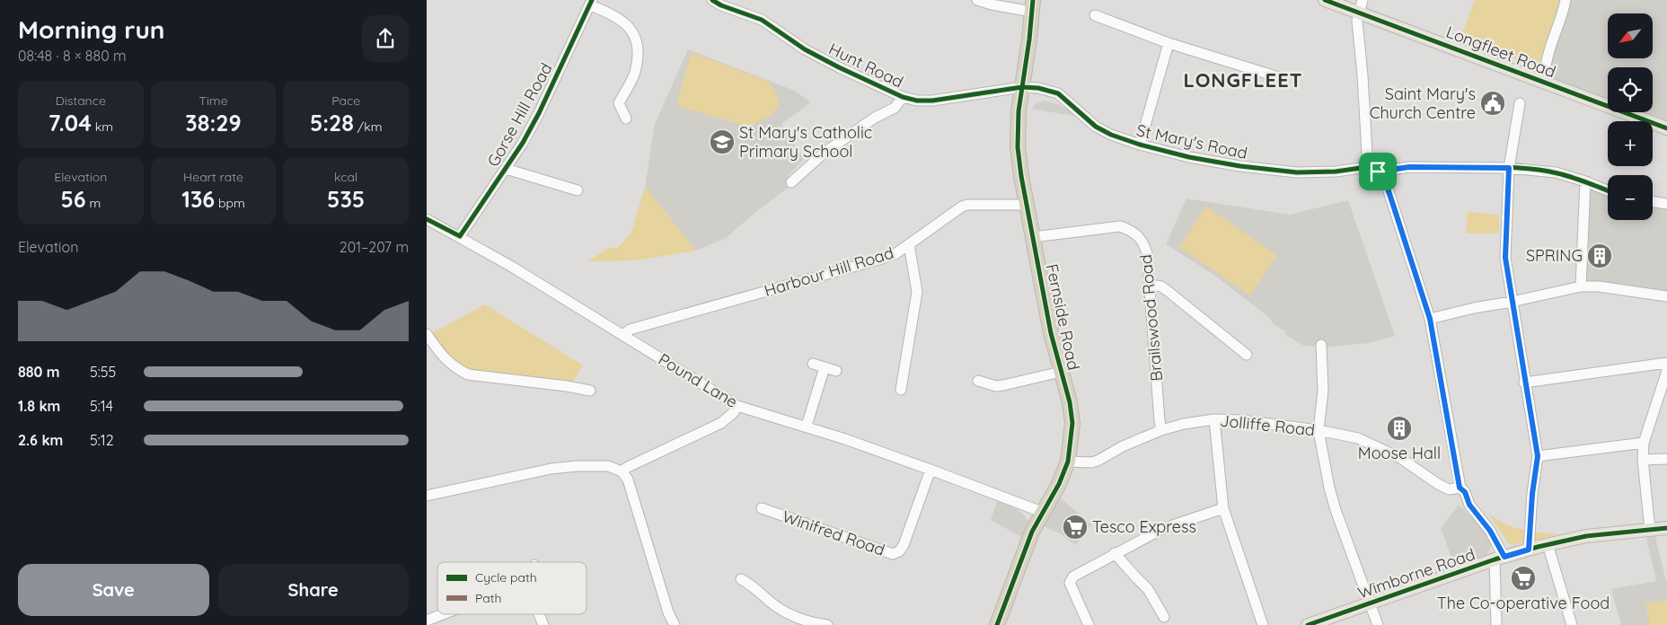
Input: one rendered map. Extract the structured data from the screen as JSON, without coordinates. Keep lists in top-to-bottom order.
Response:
{
  "streets": {
    "highway": ["Fernside Road"],
    "main road": ["Longfleet Road", "Wimborne Road"],
    "street": [
      "Hunt Road",
      "Gorse Hill Road",
      "St Mary's Road",
      "Harbour Hill Road",
      "Brailswood Road",
      "Pound Lane",
      "Jolliffe Road",
      "Winifred Road"
    ]
  },
  "crossings": [
    ["Hunt Road", "St Mary's Road"],
    ["Hunt Road", "Fernside Road"],
    ["Gorse Hill Road", "Pound Lane"],
    ["St Mary's Road", "Fernside Road"],
    ["Harbour Hill Road", "Fernside Road"],
    ["Harbour Hill Road", "Pound Lane"],
    ["Fernside Road", "Brailswood Road"],
    ["Fernside Road", "Pound Lane"],
    ["Fernside Road", "Jolliffe Road"],
    ["Brailswood Road", "Jolliffe Road"],
    ["Pound Lane", "Winifred Road"]
  ],
  "districts": ["LONGFLEET"],
  "places": {
    "public building": ["Saint Mary's Church Centre"],
    "school or university": ["St Mary's Catholic Primary School"],
    "building": ["SPRING", "Moose Hall"],
    "supermarket": ["Tesco Express", "The Co-operative Food"]
  },
  "legend": ["Cycle path", "Path"],
  "north": "bottom left",
  "page": {
    "heading": ["Morning run", "08:48 · 8 × 880 m"],
    "map_buttons": ["+", "−"],
    "stats": [
      ["Distance", "7.04 km"],
      ["Time", "38:29"],
      ["Pace", "5:28 /km"],
      ["Elevation", "56 m"],
      ["Heart rate", "136 bpm"],
      ["kcal", "535"]
    ],
    "chart": ["Elevation", "201–207 m"],
    "list": [
      {
        "name": "880 m",
        "note": "5:55"
      },
      {
        "name": "1.8 km",
        "note": "5:14"
      },
      {
        "name": "2.6 km",
        "note": "5:12"
      }
    ],
    "buttons": ["Save", "Share"]
  }
}
